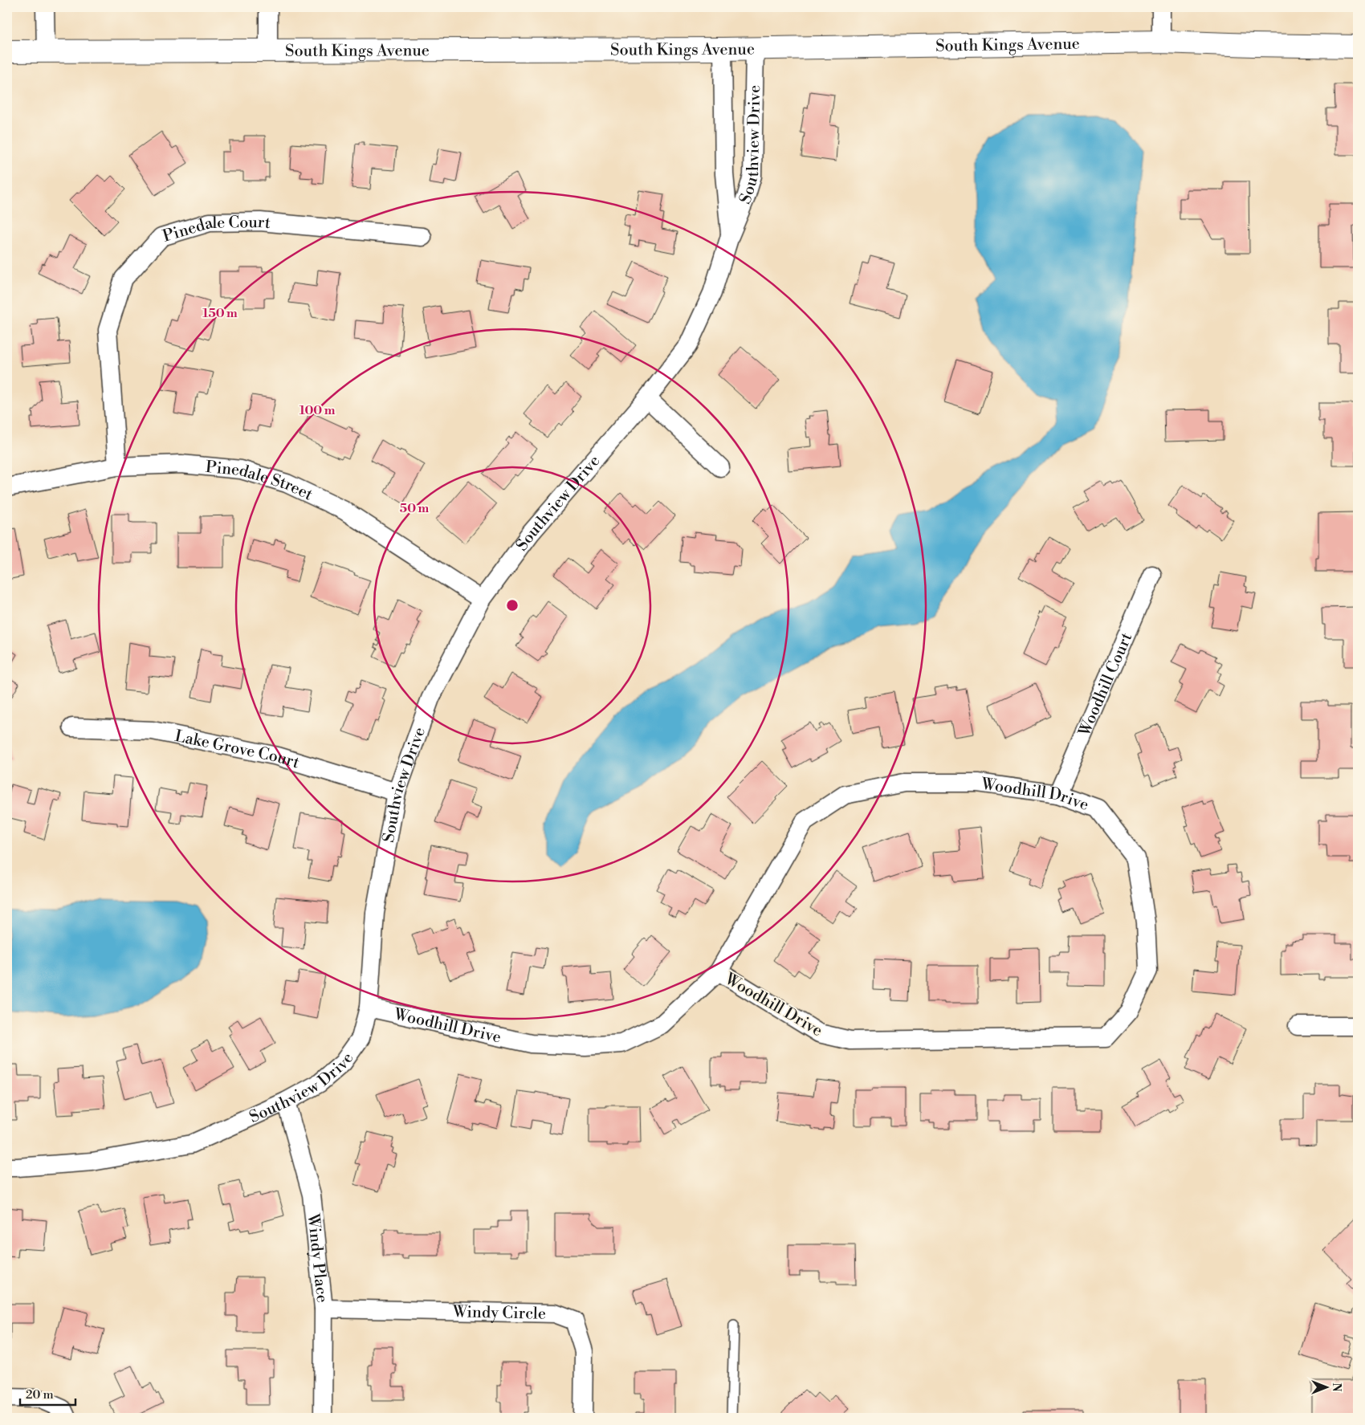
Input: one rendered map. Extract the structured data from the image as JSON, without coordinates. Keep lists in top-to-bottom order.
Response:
{
  "streets": {
    "street": [
      "South Kings Avenue",
      "Southview Drive",
      "Pinedale Court",
      "Pinedale Street",
      "Woodhill Court",
      "Lake Grove Court",
      "Woodhill Drive",
      "Windy Place",
      "Windy Circle"
    ]
  },
  "crossings": [
    ["South Kings Avenue", "Southview Drive"],
    ["Southview Drive", "Pinedale Street"],
    ["Southview Drive", "Lake Grove Court"],
    ["Southview Drive", "Woodhill Drive"],
    ["Southview Drive", "Windy Place"],
    ["Pinedale Court", "Pinedale Street"],
    ["Woodhill Court", "Woodhill Drive"],
    ["Windy Place", "Windy Circle"]
  ],
  "scale_bar": "20 m",
  "north": "right",
  "rings": ["150 m", "100 m", "50 m"]
}
